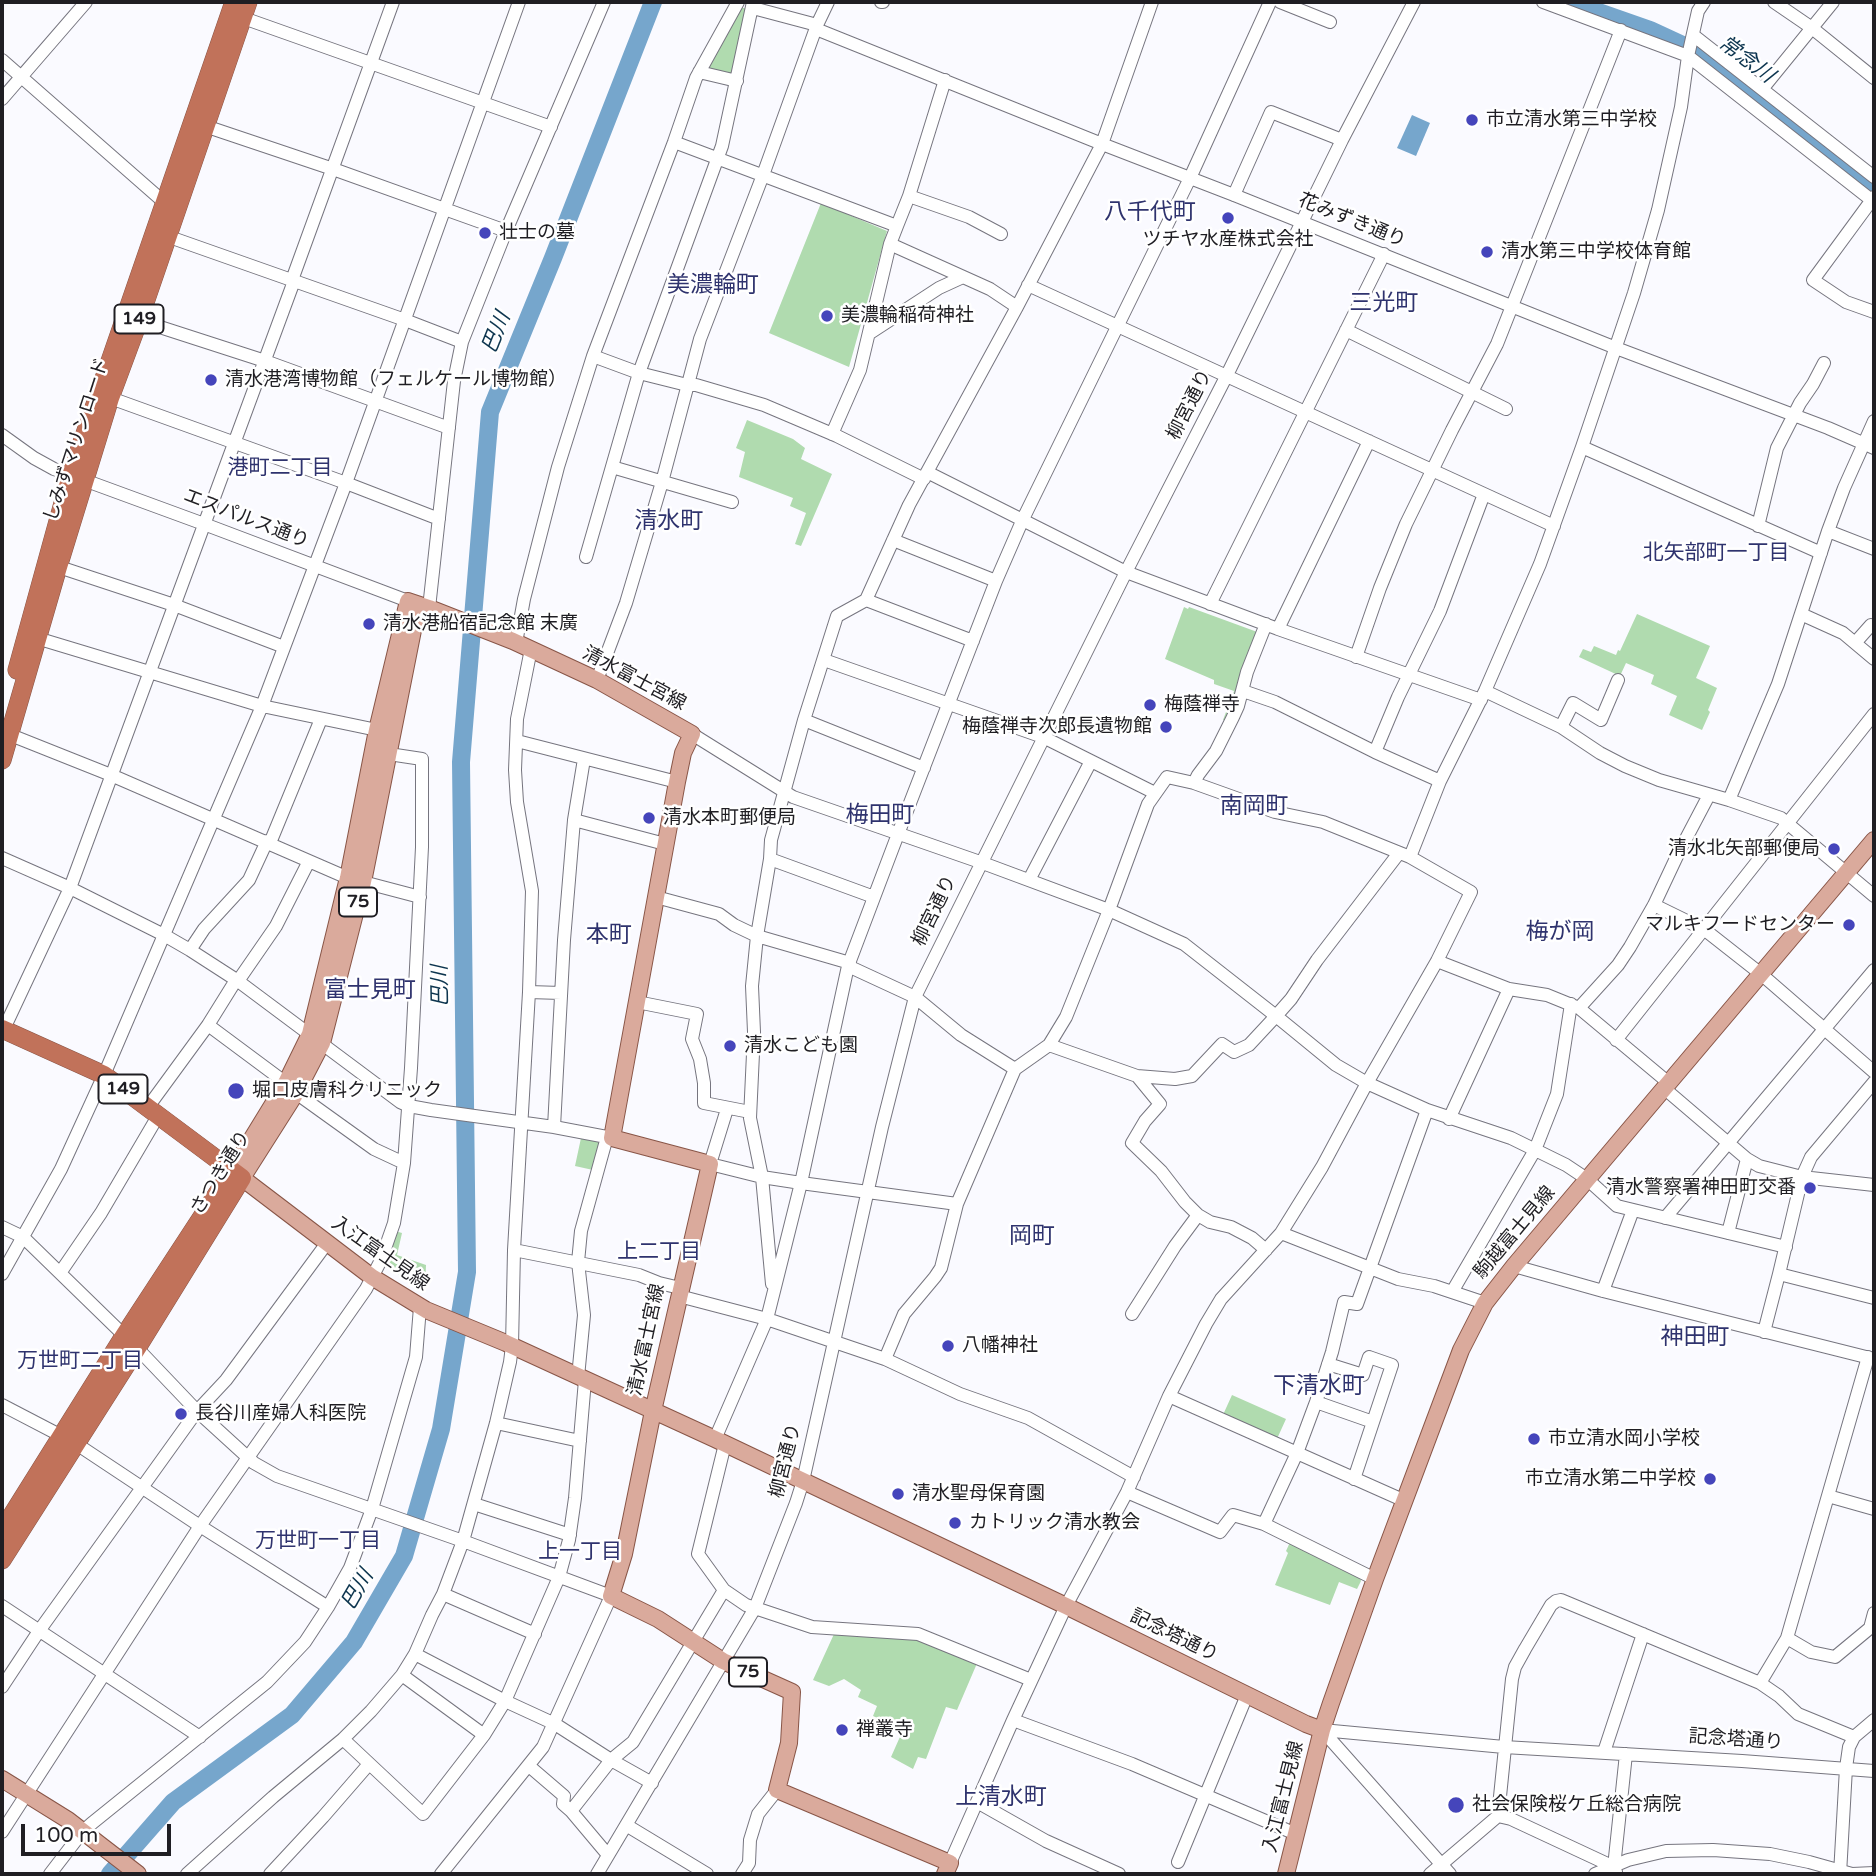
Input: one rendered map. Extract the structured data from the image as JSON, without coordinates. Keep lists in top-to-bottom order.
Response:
{
  "streets": {
    "highway": ["149", "しみずマリンロード", "さつき通り"],
    "main road": [
      "清水富士宮線",
      "75",
      "駒越富士見線",
      "入江富士見線",
      "記念塔通り"
    ],
    "street": ["花みずき通り", "柳宮通り", "エスパルス通り"]
  },
  "crossings": [
    ["花みずき通り", "柳宮通り"],
    ["149", "しみずマリンロード"],
    ["149", "さつき通り"],
    ["149", "入江富士見線"],
    ["柳宮通り", "75"],
    ["柳宮通り", "記念塔通り"],
    ["しみずマリンロード", "エスパルス通り"],
    ["エスパルス通り", "清水富士宮線"],
    ["エスパルス通り", "さつき通り"],
    ["清水富士宮線", "75"],
    ["清水富士宮線", "さつき通り"],
    ["清水富士宮線", "記念塔通り"],
    ["さつき通り", "入江富士見線"],
    ["駒越富士見線", "入江富士見線"],
    ["駒越富士見線", "記念塔通り"],
    ["入江富士見線", "記念塔通り"]
  ],
  "districts": [
    "八千代町",
    "美濃輪町",
    "三光町",
    "港町二丁目",
    "清水町",
    "北矢部町一丁目",
    "南岡町",
    "梅田町",
    "梅が岡",
    "本町",
    "富士見町",
    "岡町",
    "上二丁目",
    "神田町",
    "万世町二丁目",
    "下清水町",
    "万世町一丁目",
    "上一丁目",
    "上清水町"
  ],
  "water": ["常念川", "巴川"],
  "places": [
    "市立清水第三中学校",
    "ツチヤ水産株式会社",
    "壮士の墓",
    "清水第三中学校体育館",
    "美濃輪稲荷神社",
    "清水港湾博物館（フェルケール博物館）",
    "清水港船宿記念館 末廣",
    "梅蔭禅寺",
    "梅蔭禅寺次郎長遺物館",
    "清水本町郵便局",
    "清水北矢部郵便局",
    "マルキフードセンター",
    "清水こども園",
    "堀口皮膚科クリニック",
    "清水警察署神田町交番",
    "八幡神社",
    "長谷川産婦人科医院",
    "市立清水岡小学校",
    "市立清水第二中学校",
    "清水聖母保育園",
    "カトリック清水教会",
    "禅叢寺",
    "社会保険桜ケ丘総合病院"
  ],
  "scale_bar": "100 m"
}
